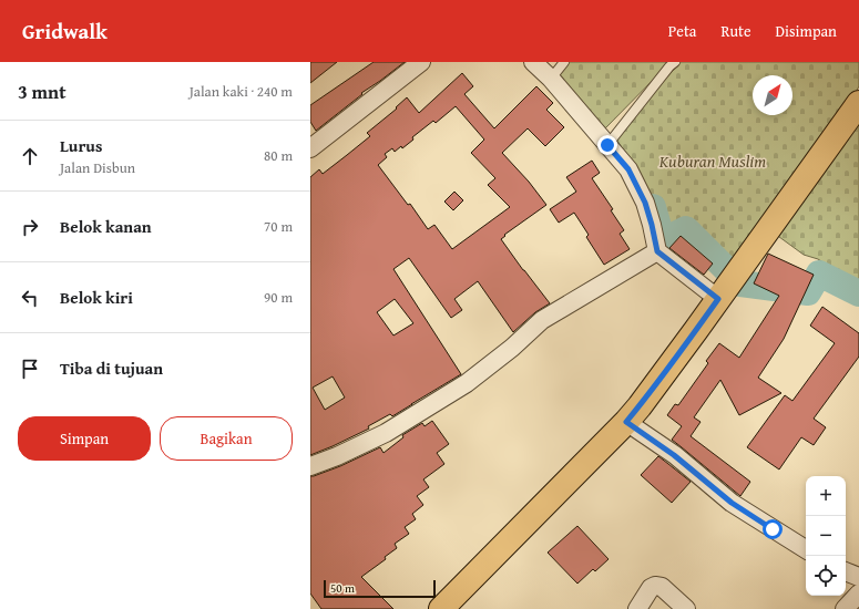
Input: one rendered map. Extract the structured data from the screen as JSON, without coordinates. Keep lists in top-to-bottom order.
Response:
{
  "parks": ["Kuburan Muslim"],
  "scale_bar": "50 m",
  "north": "top right",
  "page": {
    "header": "Gridwalk",
    "nav": ["Peta", "Rute", "Disimpan"],
    "heading": ["3 mnt", "Jalan kaki · 240 m"],
    "list": [
      ["Lurus", "Jalan Disbun", "80 m"],
      ["Belok kanan", "70 m"],
      ["Belok kiri", "90 m"],
      "Tiba di tujuan"
    ],
    "buttons": ["Simpan", "Bagikan"],
    "map_buttons": ["+", "−"],
    "scale": "50 m"
  }
}
